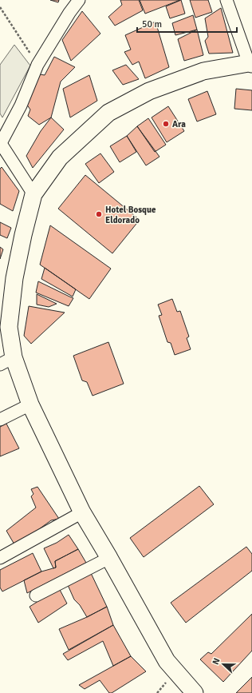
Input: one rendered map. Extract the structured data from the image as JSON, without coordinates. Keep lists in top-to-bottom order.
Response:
{
  "places": ["Ara", "Hotel Bosque Eldorado"],
  "scale_bar": "50 m",
  "north": "left"
}
